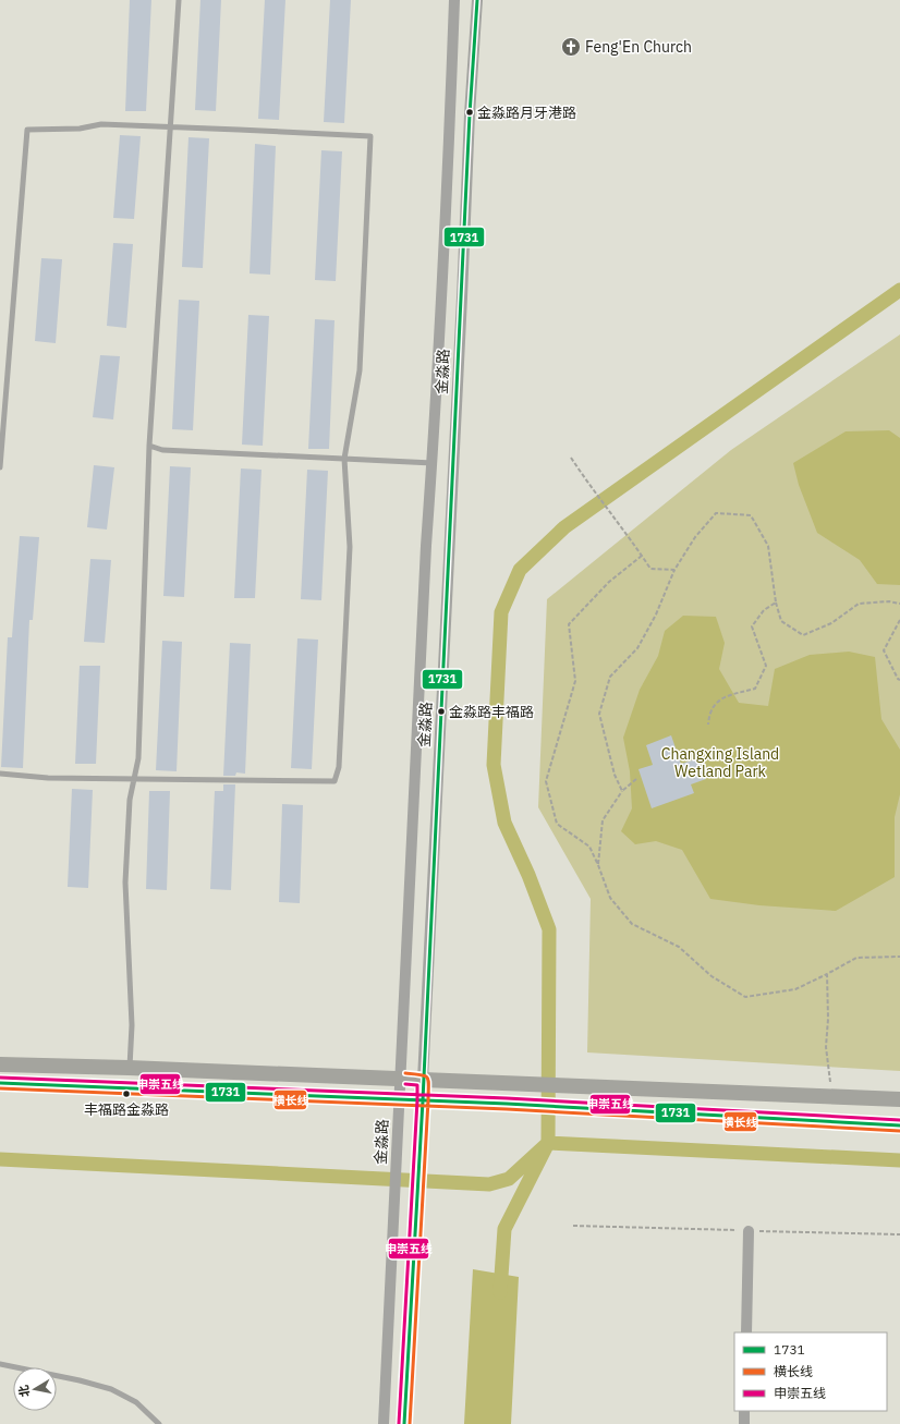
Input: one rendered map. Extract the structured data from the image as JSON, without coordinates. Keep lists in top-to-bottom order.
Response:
{
  "streets": {
    "street": ["金淼路"]
  },
  "parks": ["Changxing Island Wetland Park"],
  "places": {
    "church": ["Feng'En Church"],
    "other": ["金淼路月牙港路", "金淼路丰福路", "丰福路金淼路"]
  },
  "lines": ["transit line 1731", "transit line 横长线", "transit line 申崇五线"],
  "legend": ["1731", "横长线", "申崇五线"],
  "north": "left"
}
